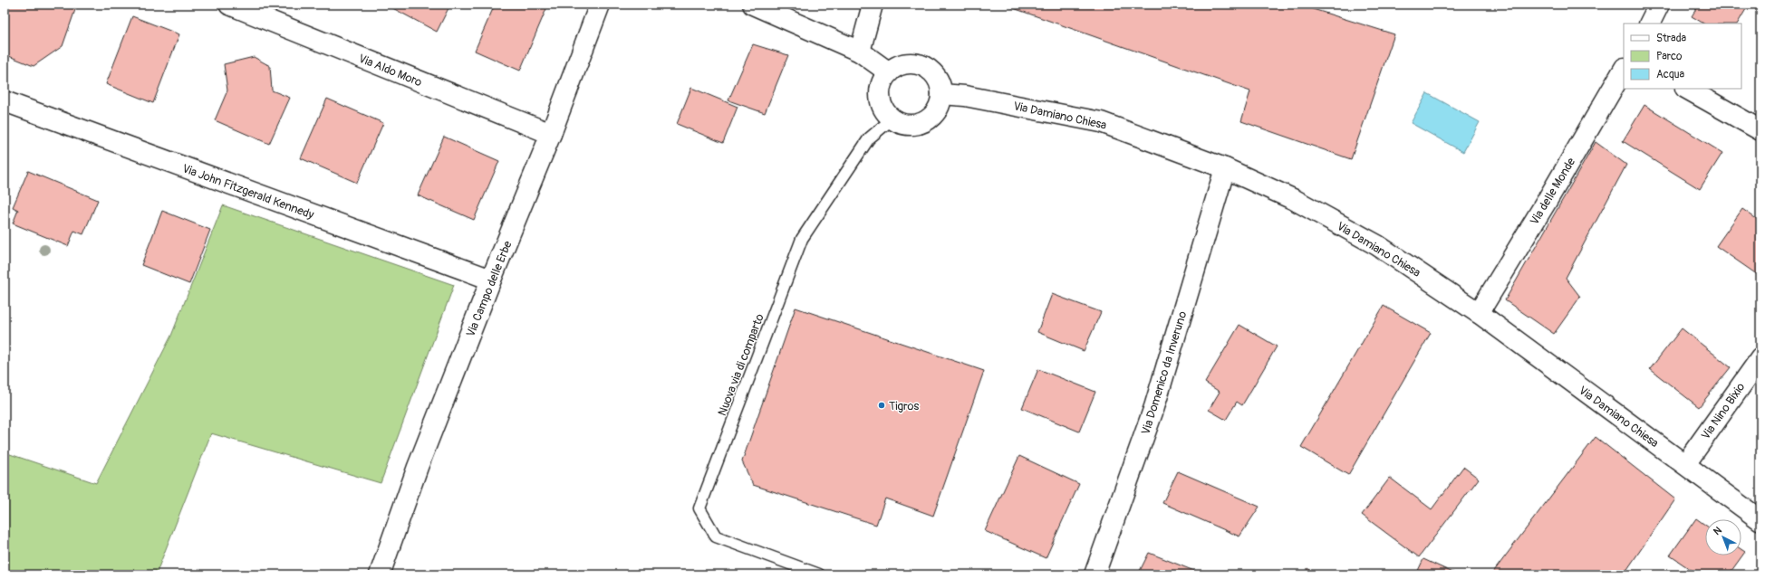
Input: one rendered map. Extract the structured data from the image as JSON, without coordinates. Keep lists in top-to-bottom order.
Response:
{
  "streets": {
    "street": [
      "Via Aldo Moro",
      "Via Damiano Chiesa",
      "Via John Fitzgerald Kennedy",
      "Via delle Monde",
      "Via Campo delle Erbe",
      "Via Domenico da Inveruno",
      "Via Nino Bixio"
    ],
    "lane": ["Nuova via di comparto"]
  },
  "crossings": [
    ["Via Aldo Moro", "Via Campo delle Erbe"],
    ["Via Damiano Chiesa", "Via delle Monde"],
    ["Via Damiano Chiesa", "Nuova via di comparto"],
    ["Via Damiano Chiesa", "Via Domenico da Inveruno"],
    ["Via Damiano Chiesa", "Via Nino Bixio"],
    ["Via John Fitzgerald Kennedy", "Via Campo delle Erbe"]
  ],
  "places": ["Tigros"],
  "legend": ["Strada", "Parco", "Acqua"],
  "north": "top left"
}
